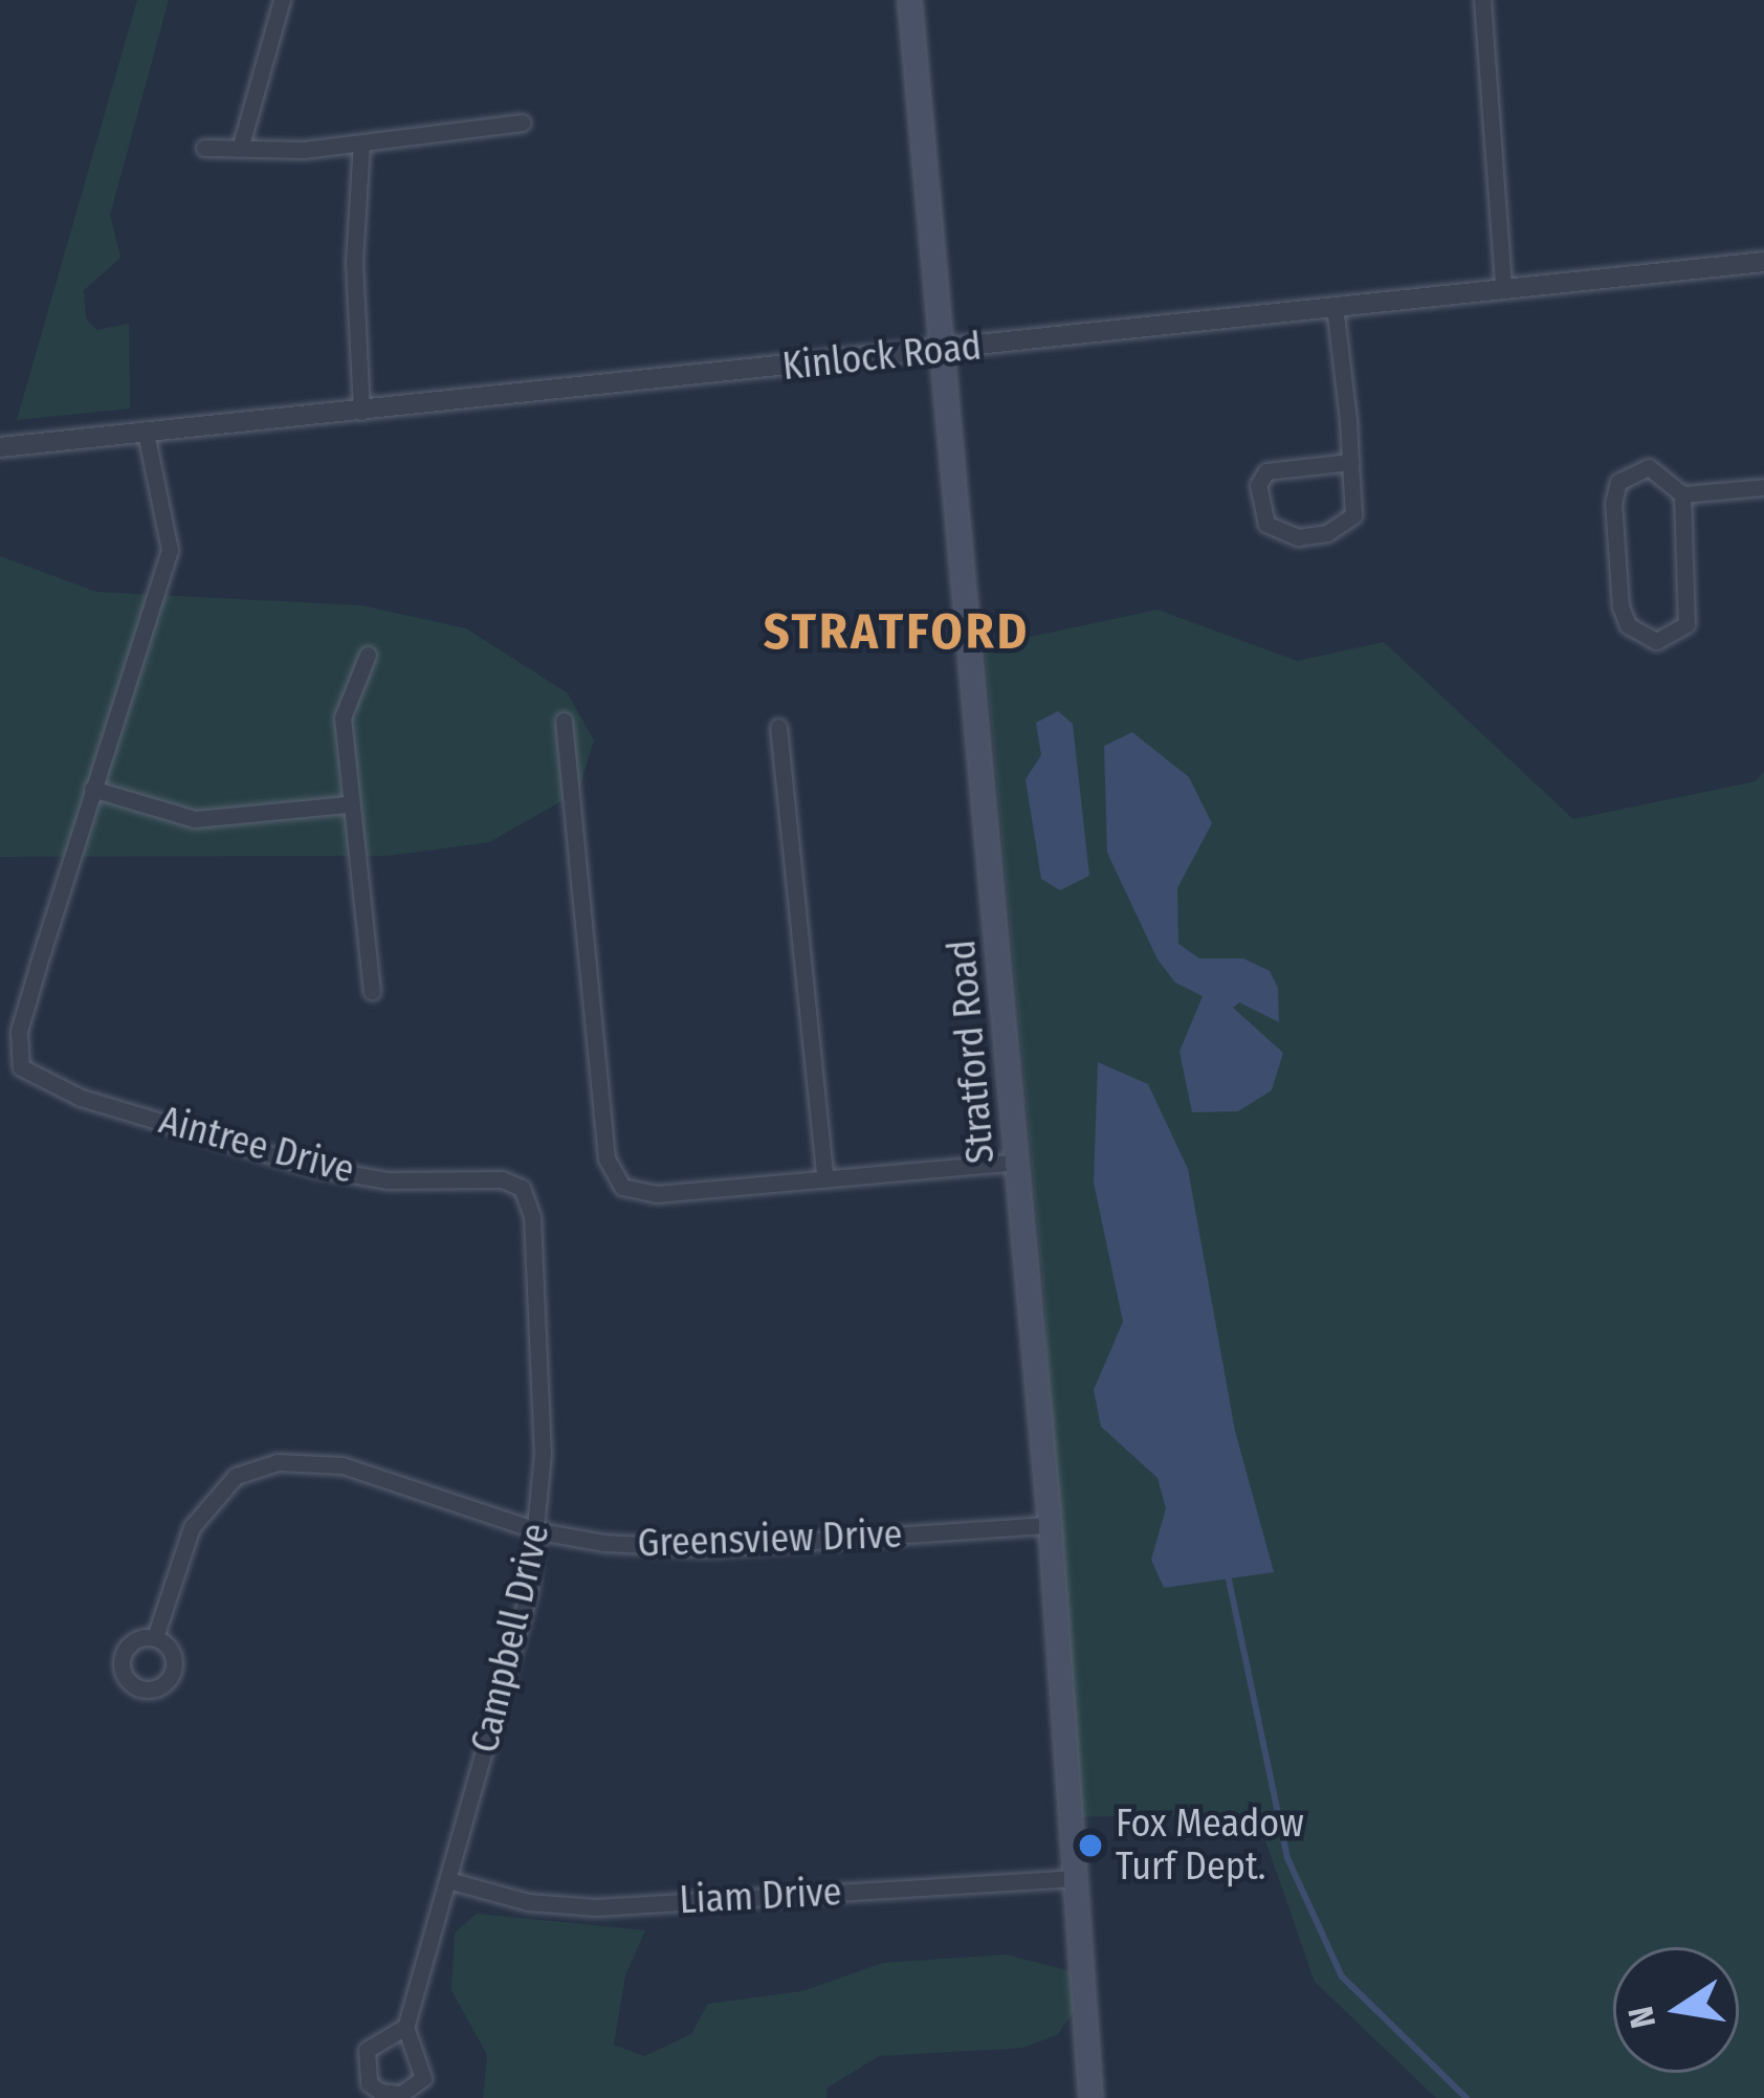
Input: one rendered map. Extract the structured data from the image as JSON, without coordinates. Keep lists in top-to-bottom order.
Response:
{
  "streets": {
    "main road": ["Stratford Road"],
    "street": [
      "Kinlock Road",
      "Aintree Drive",
      "Greensview Drive",
      "Campbell Drive",
      "Liam Drive"
    ]
  },
  "crossings": [
    ["Kinlock Road", "Stratford Road"],
    ["Stratford Road", "Greensview Drive"],
    ["Stratford Road", "Liam Drive"],
    ["Aintree Drive", "Campbell Drive"],
    ["Greensview Drive", "Campbell Drive"],
    ["Campbell Drive", "Liam Drive"]
  ],
  "districts": ["STRATFORD"],
  "places": ["Fox Meadow Turf Dept."],
  "north": "left"
}
